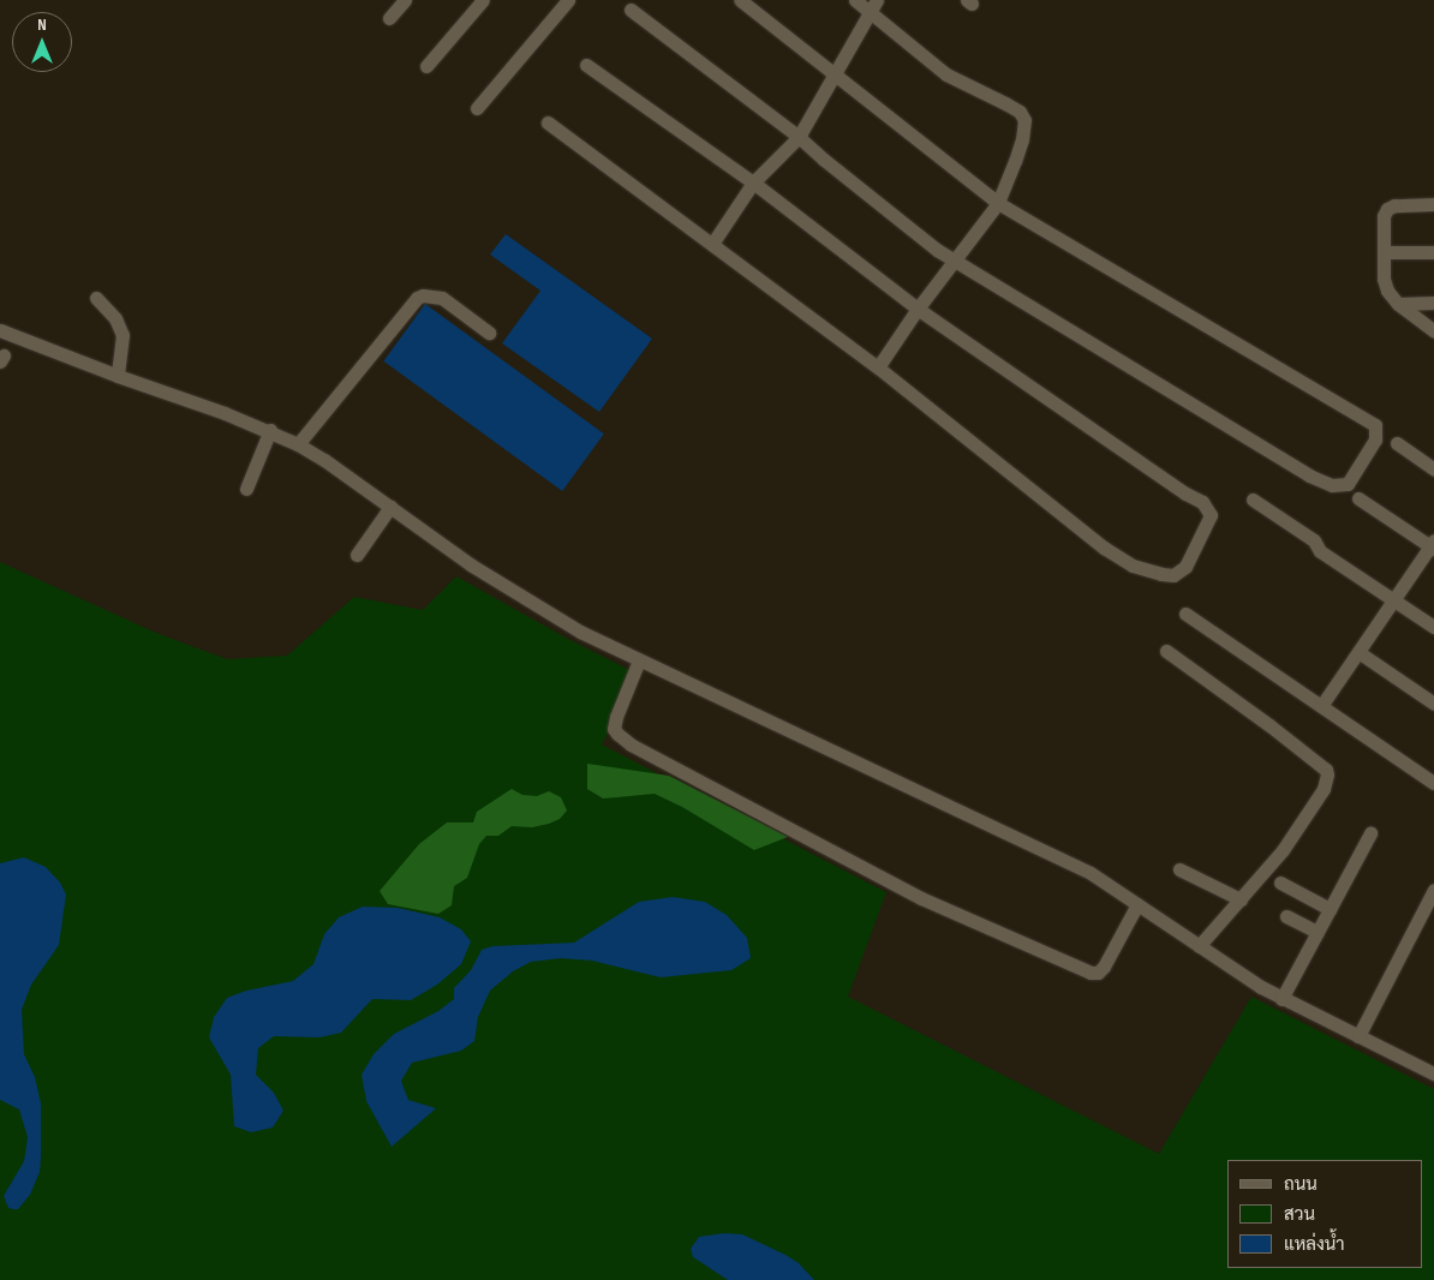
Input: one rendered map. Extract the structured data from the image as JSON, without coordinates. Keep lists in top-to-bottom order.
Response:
{
  "legend": ["ถนน", "สวน", "แหล่งน้ำ"],
  "north": "top"
}
